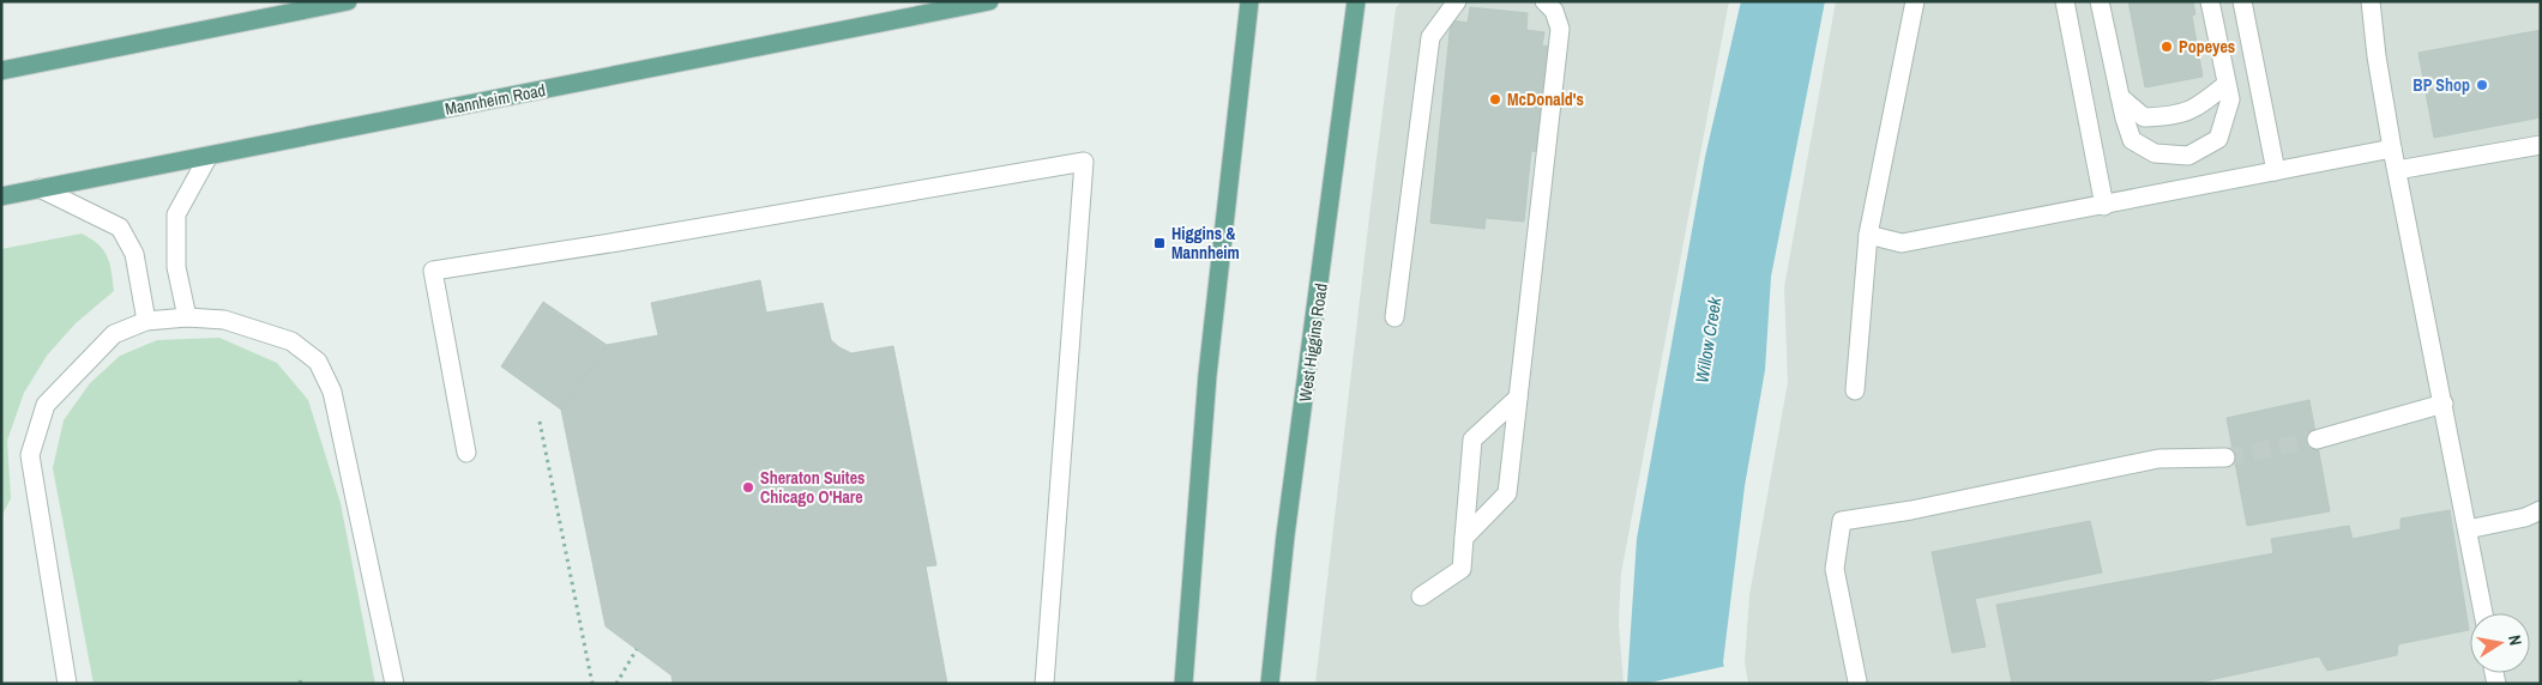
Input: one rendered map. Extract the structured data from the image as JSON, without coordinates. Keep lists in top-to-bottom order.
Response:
{
  "streets": {
    "main road": ["Mannheim Road", "West Higgins Road"]
  },
  "water": ["Willow Creek"],
  "places": {
    "other": [
      "Popeyes",
      "BP Shop",
      "McDonald's",
      "Sheraton Suites Chicago O'Hare"
    ],
    "transit": ["Higgins & Mannheim"]
  },
  "north": "right"
}
